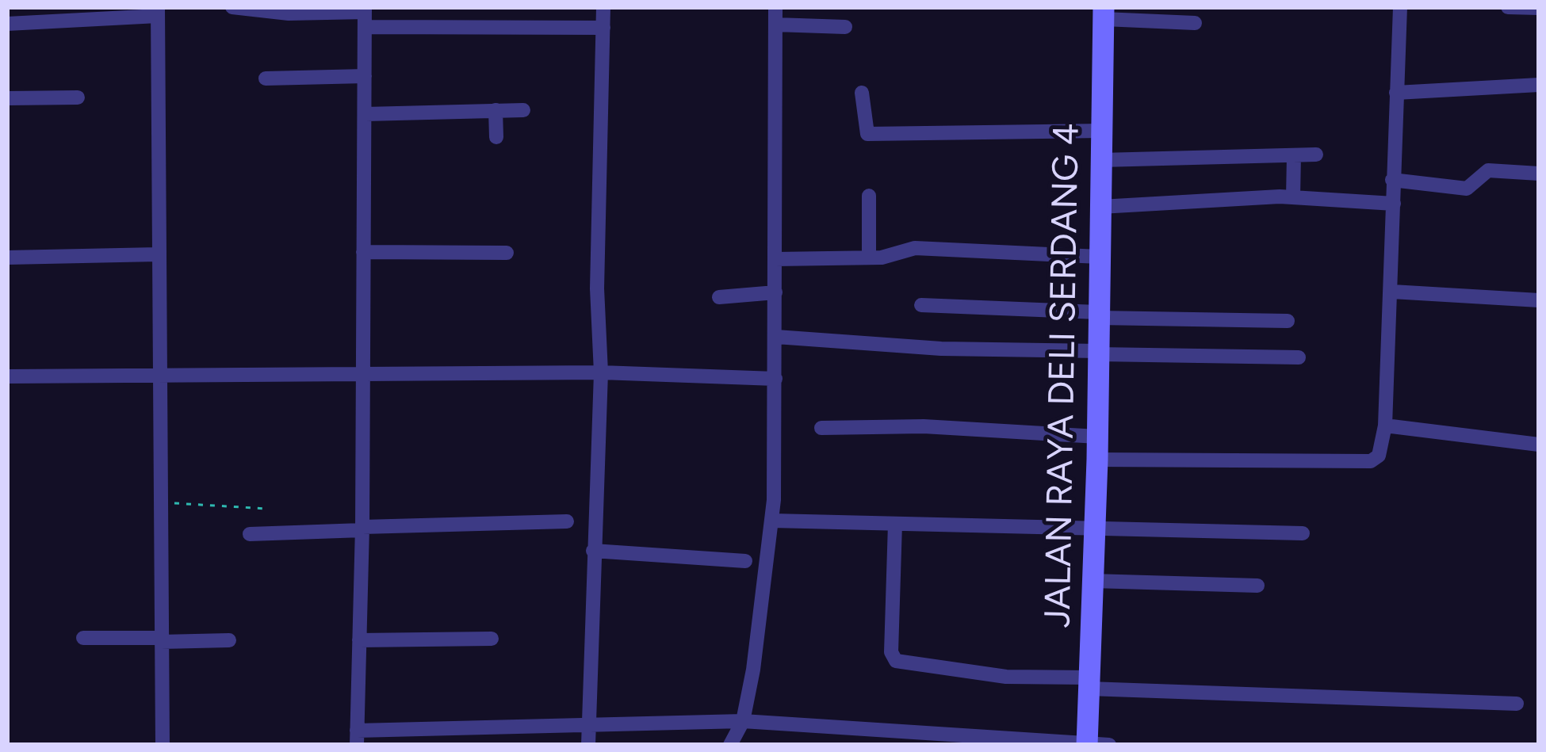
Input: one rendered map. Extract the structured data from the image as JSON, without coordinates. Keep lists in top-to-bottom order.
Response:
{
  "streets": {
    "street": ["JALAN RAYA DELI SERDANG 4"]
  }
}
